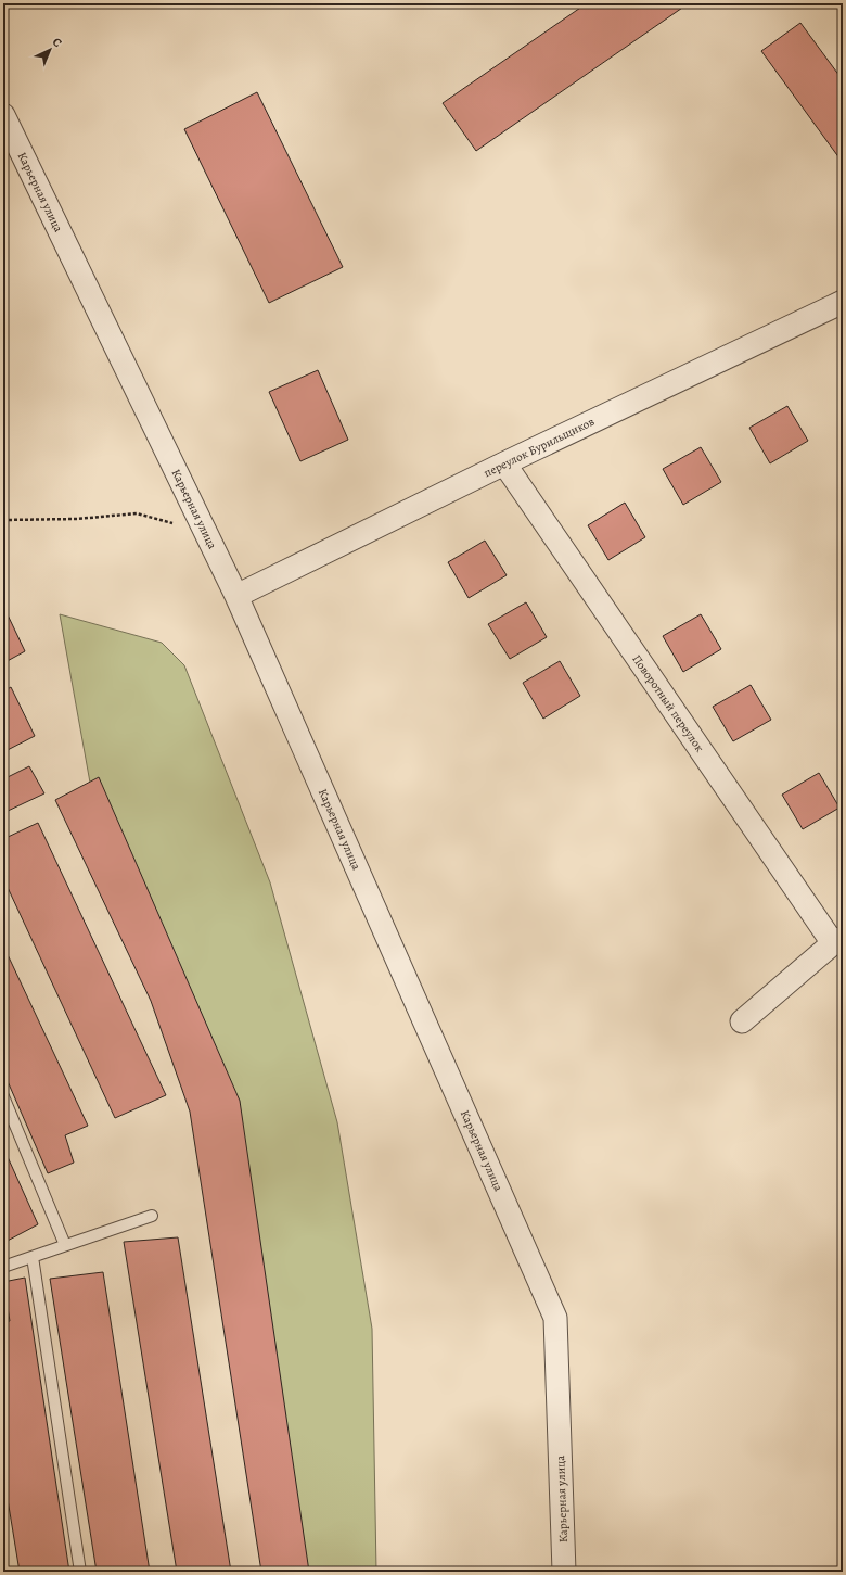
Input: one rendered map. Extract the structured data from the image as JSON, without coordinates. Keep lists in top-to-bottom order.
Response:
{
  "streets": {
    "street": ["Карьерная улица", "переулок Бурильщиков", "Поворотный переулок"]
  },
  "crossings": [
    ["Карьерная улица", "переулок Бурильщиков"],
    ["переулок Бурильщиков", "Поворотный переулок"]
  ],
  "north": "top right"
}
